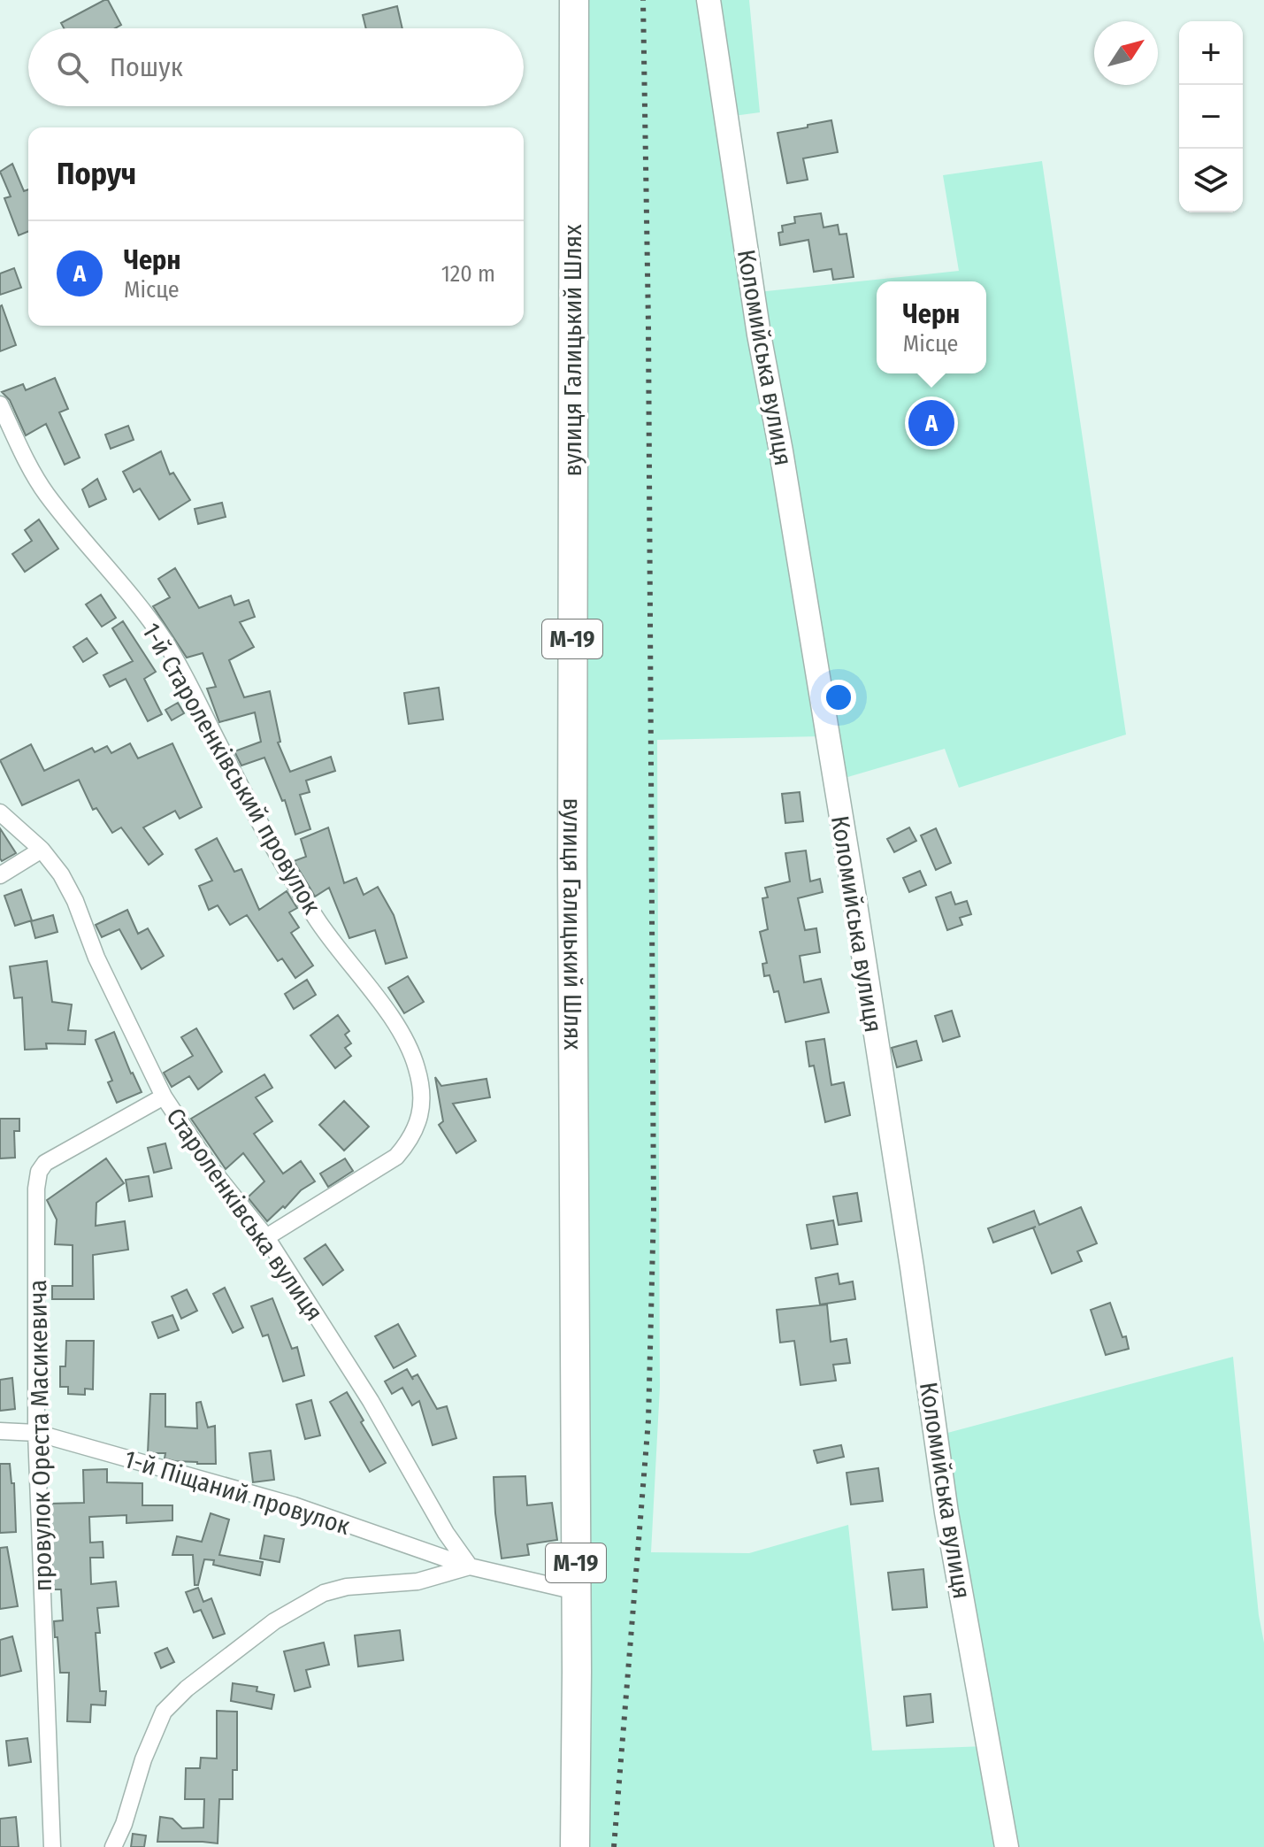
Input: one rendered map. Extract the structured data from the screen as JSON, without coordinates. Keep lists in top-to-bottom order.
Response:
{
  "streets": {
    "highway": ["вулиця Галицький Шлях", "М-19"],
    "street": [
      "Коломийська вулиця",
      "1-й Староленківський провулок",
      "Староленківська вулиця",
      "провулок Ореста Масикевича",
      "1-й Піщаний провулок"
    ]
  },
  "crossings": [
    ["вулиця Галицький Шлях", "1-й Піщаний провулок"],
    ["1-й Староленківський провулок", "Староленківська вулиця"],
    ["Староленківська вулиця", "провулок Ореста Масикевича"],
    ["Староленківська вулиця", "1-й Піщаний провулок"],
    ["провулок Ореста Масикевича", "1-й Піщаний провулок"]
  ],
  "north": "top right",
  "page": {
    "map_buttons": ["+", "−"],
    "search": "Пошук",
    "heading": "Поруч",
    "list": [
      {
        "mark": "A",
        "name": "Черн",
        "note": "Місце",
        "value": "120 m"
      }
    ],
    "popup": ["Черн", "Місце"],
    "pins": "A"
  }
}
